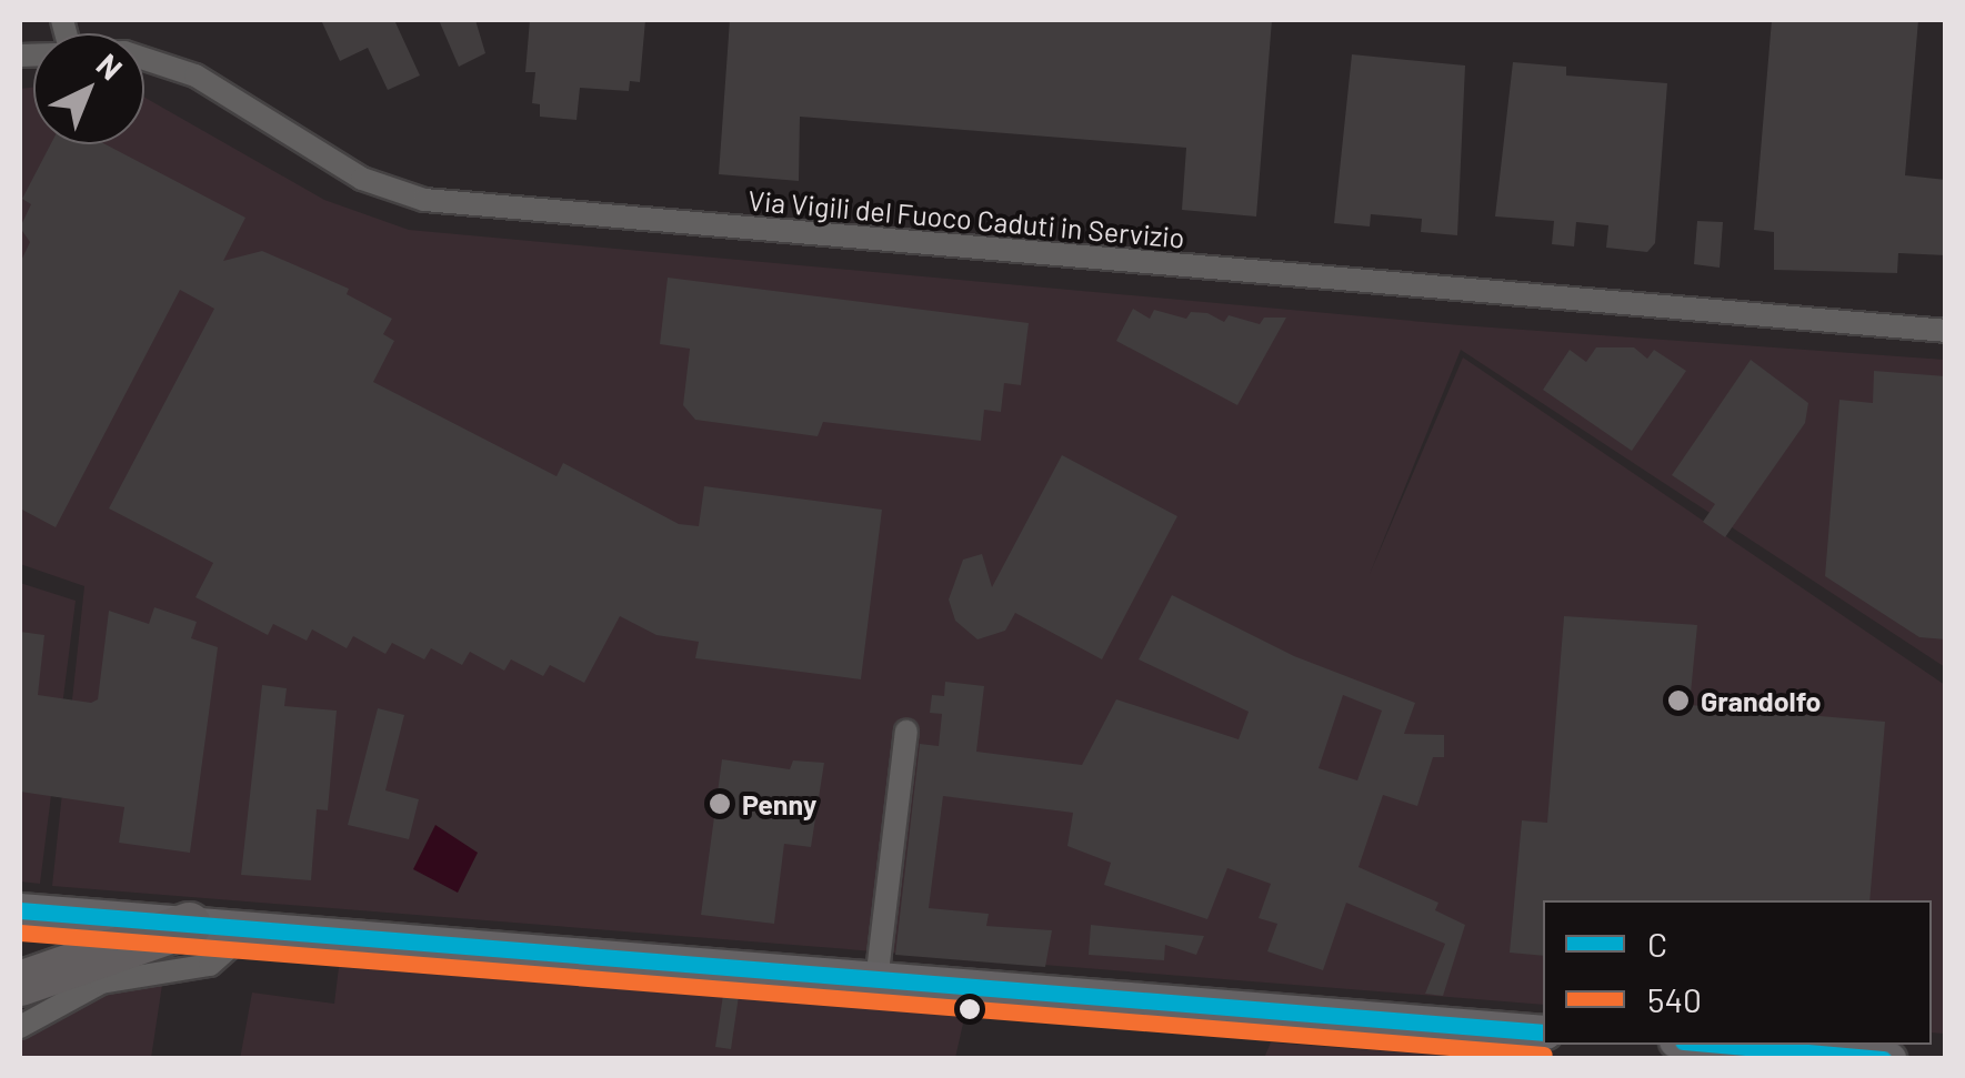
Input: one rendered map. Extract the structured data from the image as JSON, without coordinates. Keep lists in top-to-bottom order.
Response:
{
  "streets": {
    "street": ["Via Vigili del Fuoco Caduti in Servizio"]
  },
  "places": ["Grandolfo", "Penny"],
  "lines": ["transit line C", "transit line 540"],
  "legend": ["C", "540"],
  "north": "top right"
}
